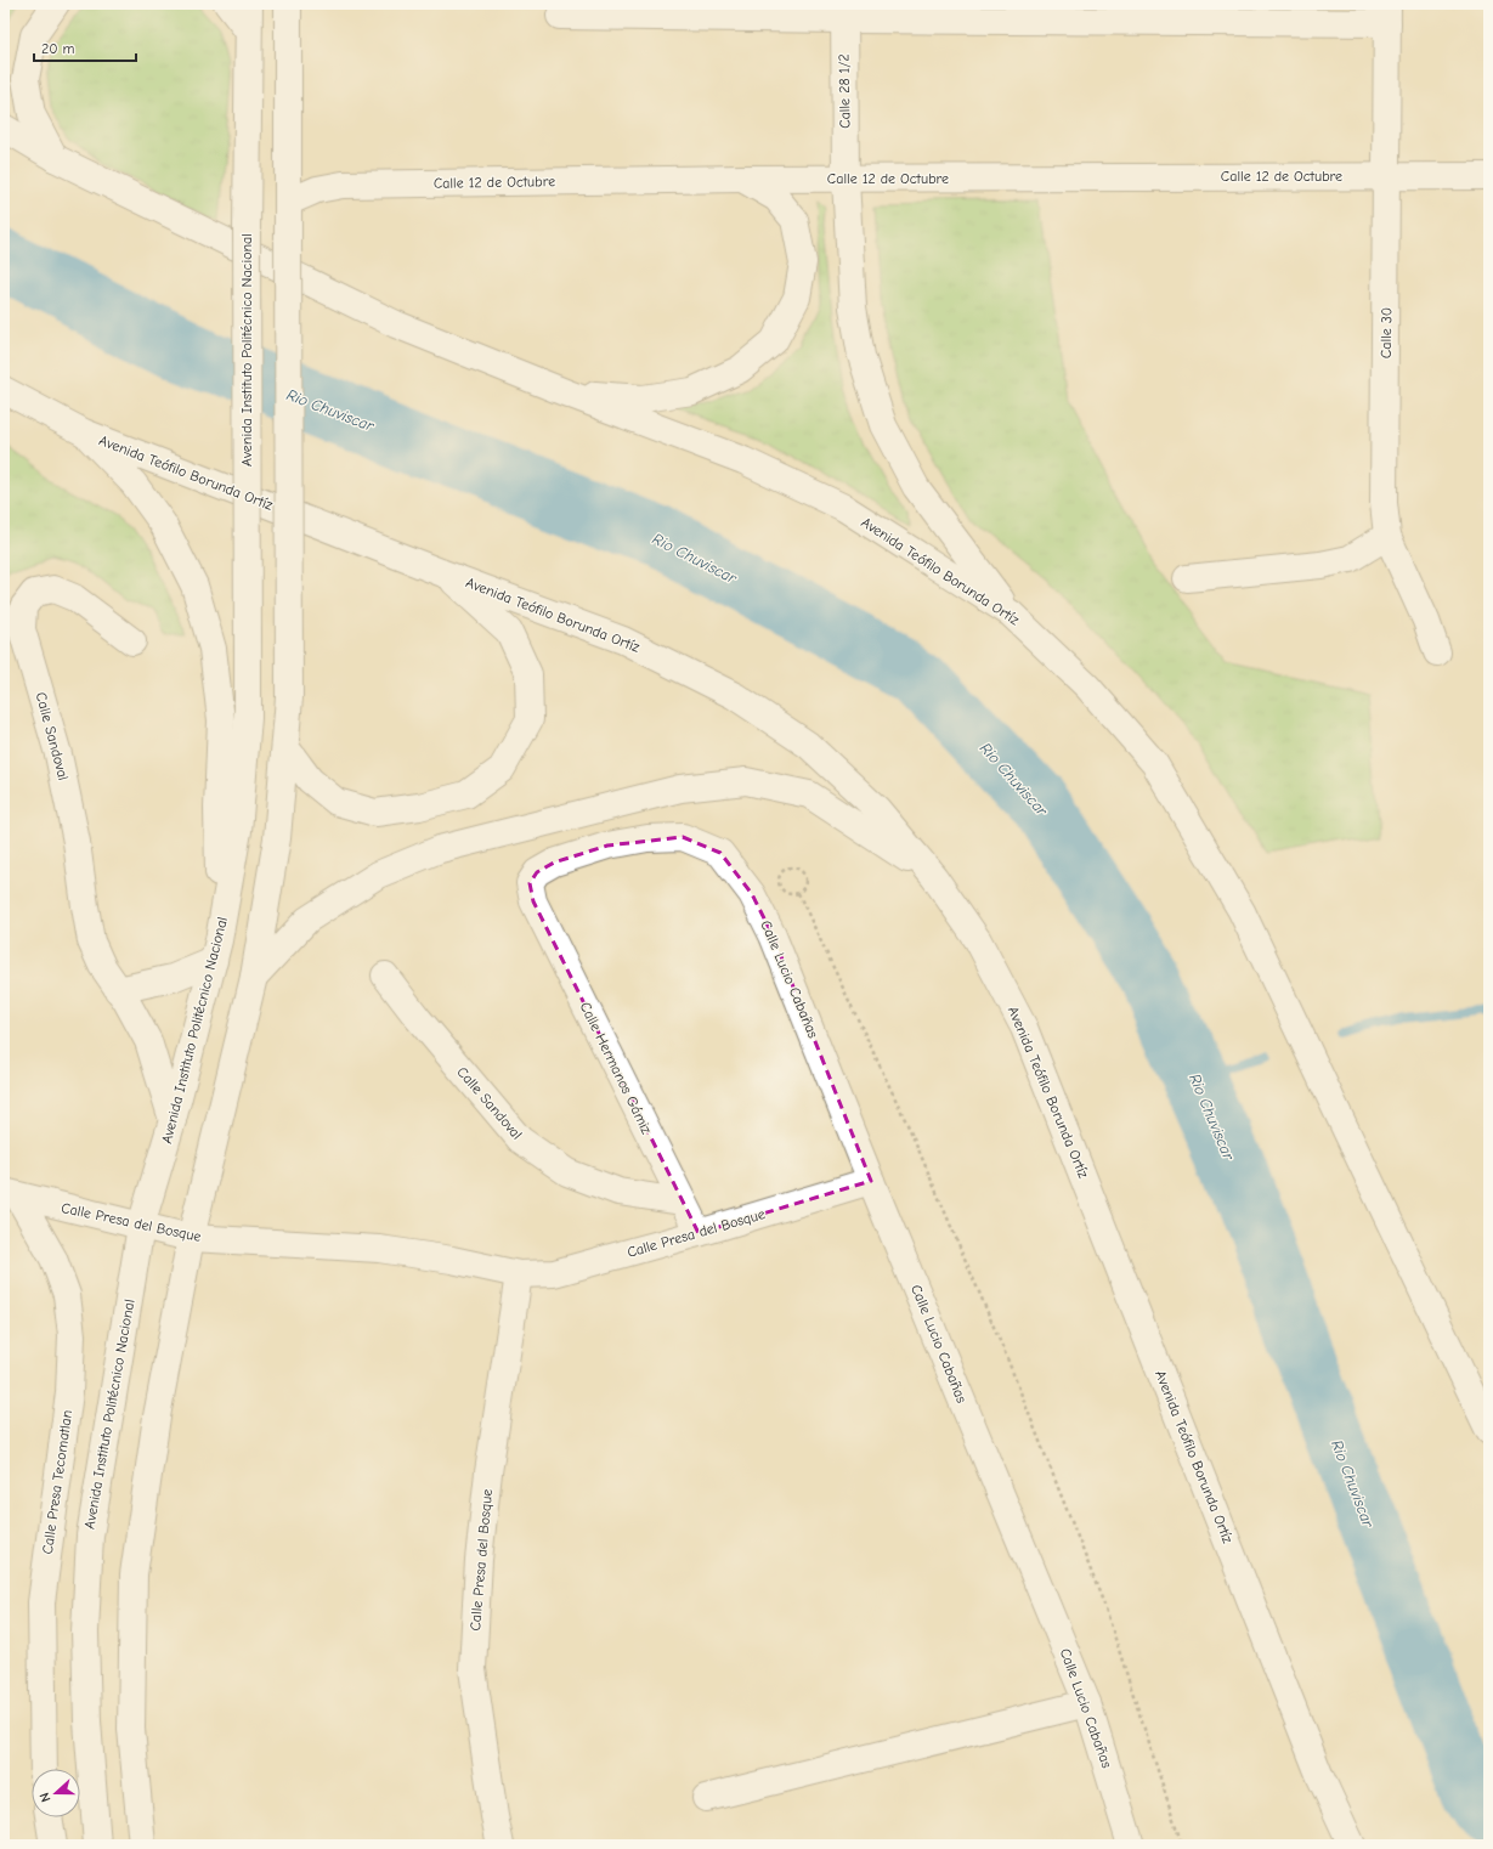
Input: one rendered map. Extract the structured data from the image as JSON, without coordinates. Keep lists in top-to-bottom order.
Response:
{
  "streets": {
    "main road": [
      "Calle 28 1/2",
      "Calle 12 de Octubre",
      "Calle 30",
      "Avenida Instituto Politécnico Nacional",
      "Avenida Teófilo Borunda Ortíz",
      "Calle Sandoval",
      "Calle Lucio Cabañas",
      "Calle Hermanos Gámiz",
      "Calle Presa del Bosque",
      "Calle Presa Tecomatlan"
    ]
  },
  "crossings": [
    ["Calle 28 1/2", "Calle 12 de Octubre"],
    ["Calle 28 1/2", "Avenida Teófilo Borunda Ortíz"],
    ["Calle 12 de Octubre", "Calle 30"],
    ["Avenida Instituto Politécnico Nacional", "Calle Sandoval"],
    ["Avenida Instituto Politécnico Nacional", "Calle Presa del Bosque"],
    ["Calle Sandoval", "Calle Hermanos Gámiz"],
    ["Calle Lucio Cabañas", "Calle Hermanos Gámiz"],
    ["Calle Lucio Cabañas", "Calle Presa del Bosque"],
    ["Calle Hermanos Gámiz", "Calle Presa del Bosque"],
    ["Calle Presa del Bosque", "Calle Presa Tecomatlan"]
  ],
  "water": ["Rio Chuviscar"],
  "scale_bar": "20 m",
  "north": "left"
}
